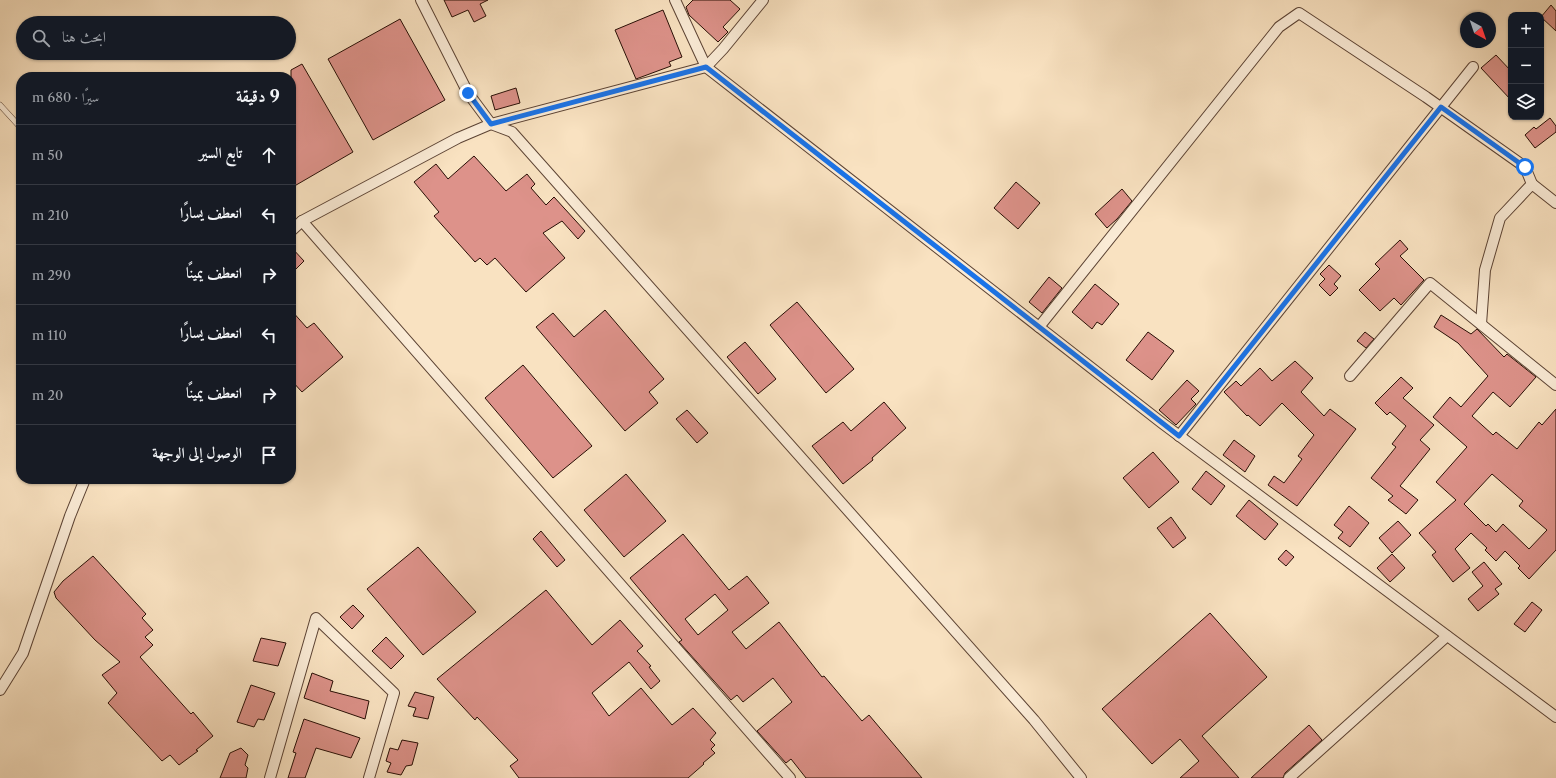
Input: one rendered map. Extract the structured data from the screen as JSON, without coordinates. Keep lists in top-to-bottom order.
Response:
{
  "north": "bottom right",
  "page": {
    "map_buttons": ["+", "−"],
    "search": "ابحث هنا",
    "heading": ["9 دقيقة", "سيرًا · 680 m"],
    "list": [
      ["تابع السير", "50 m"],
      ["انعطف يسارًا", "210 m"],
      ["انعطف يمينًا", "290 m"],
      ["انعطف يسارًا", "110 m"],
      ["انعطف يمينًا", "20 m"],
      "الوصول إلى الوجهة"
    ]
  }
}
